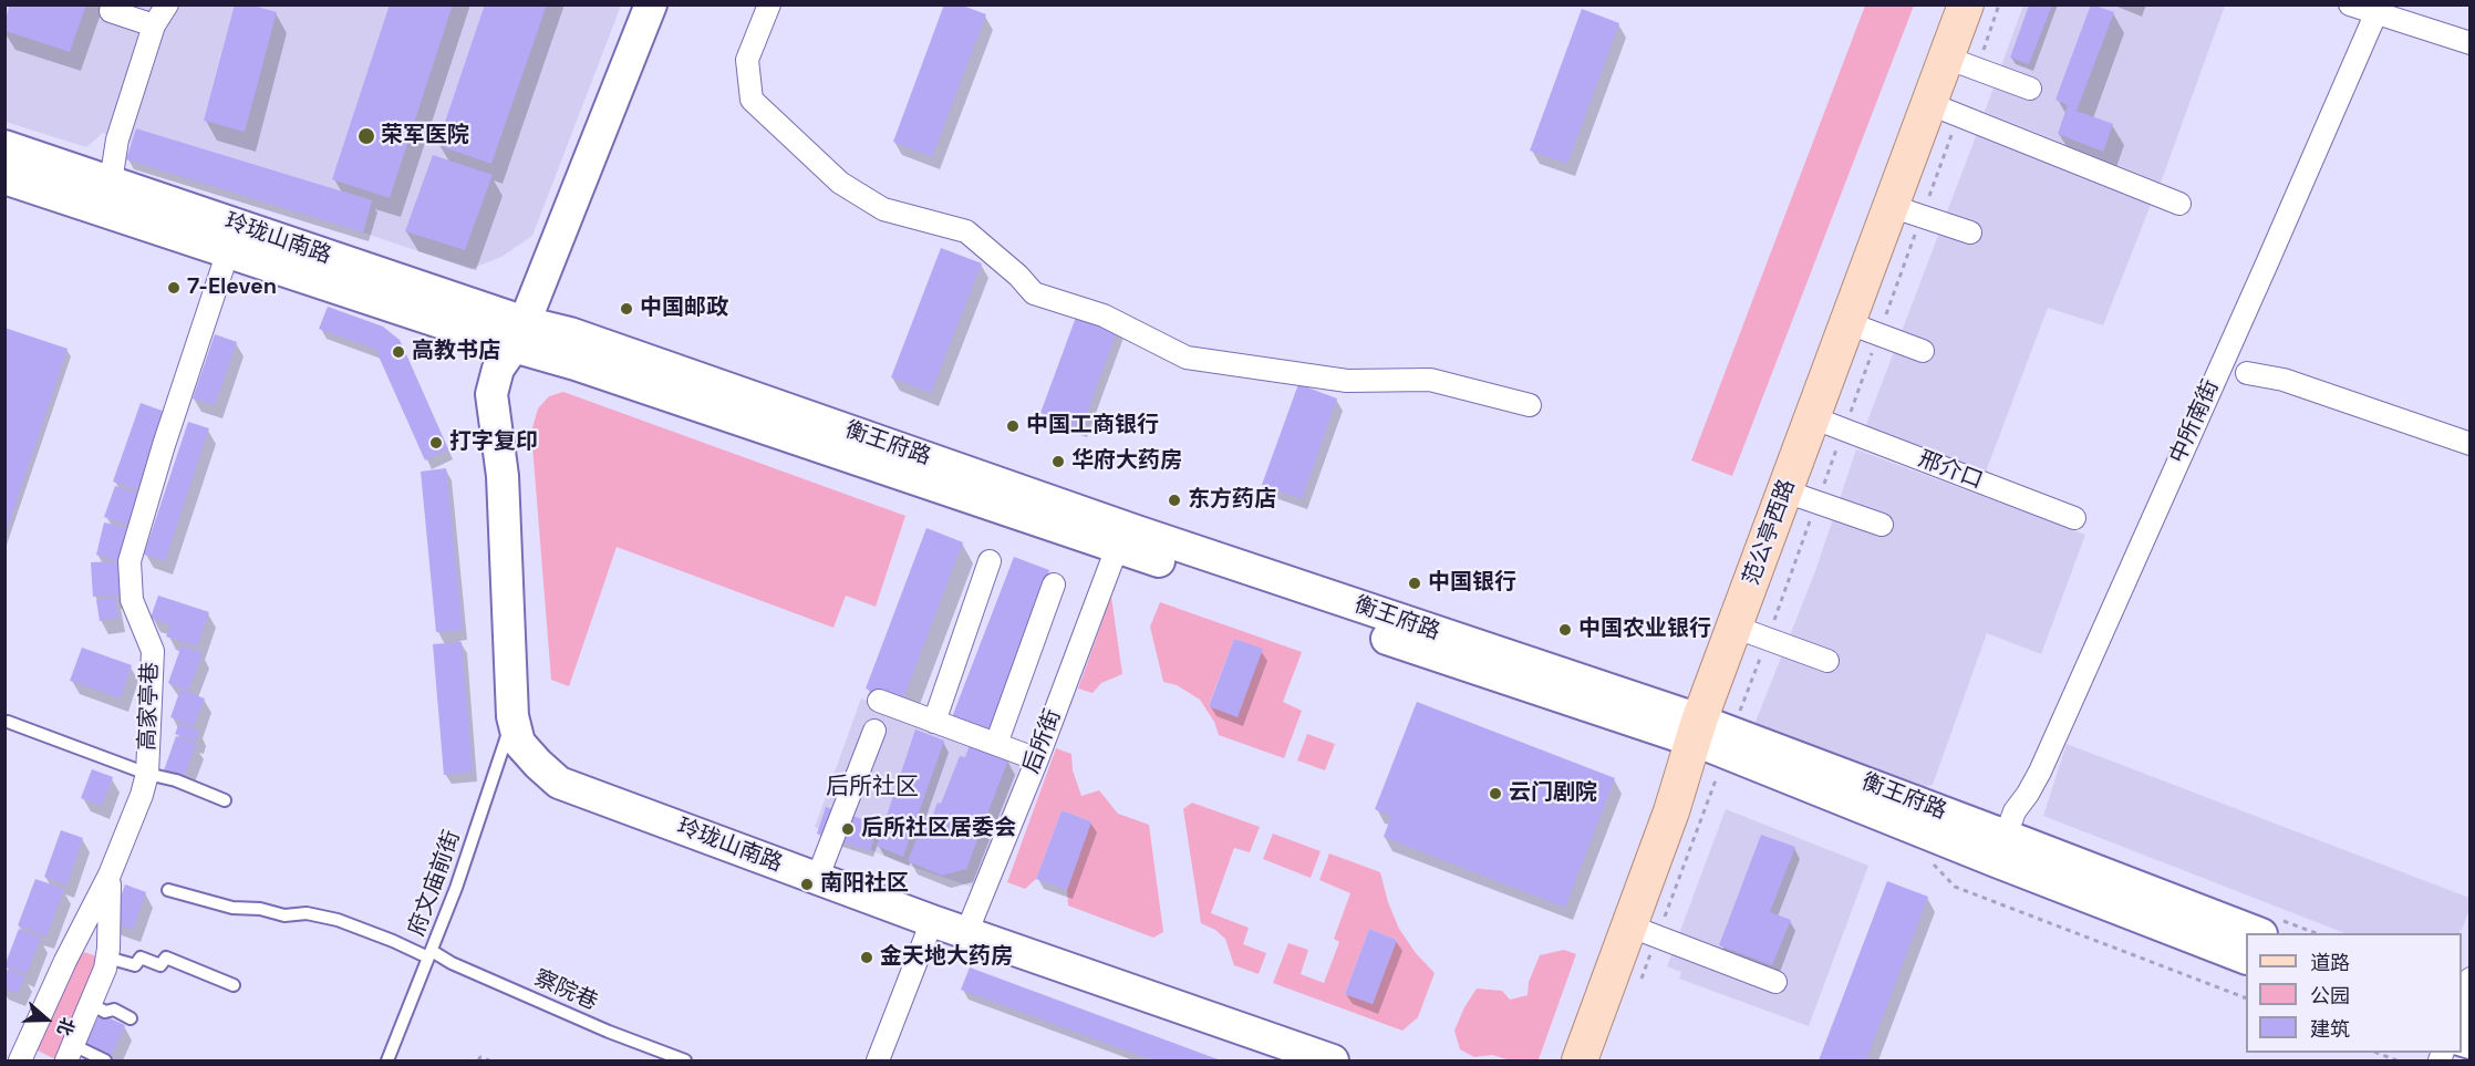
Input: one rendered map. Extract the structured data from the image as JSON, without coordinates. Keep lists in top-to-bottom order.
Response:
{
  "streets": {
    "main road": ["玲珑山南路", "衡王府路", "范公亭西路"],
    "street": [
      "中所南街",
      "邢介口",
      "高家亭巷",
      "后所街"
    ],
    "lane": ["府文庙前街", "察院巷"]
  },
  "crossings": [
    ["玲珑山南路", "衡王府路"],
    ["玲珑山南路", "高家亭巷"],
    ["玲珑山南路", "后所街"],
    ["玲珑山南路", "府文庙前街"],
    ["中所南街", "衡王府路"],
    ["衡王府路", "范公亭西路"],
    ["衡王府路", "后所街"],
    ["邢介口", "范公亭西路"],
    ["府文庙前街", "察院巷"]
  ],
  "districts": ["后所社区"],
  "places": [
    "荣军医院",
    "7-Eleven",
    "中国邮政",
    "高教书店",
    "中国工商银行",
    "打字复印",
    "华府大药房",
    "东方药店",
    "中国银行",
    "中国农业银行",
    "云门剧院",
    "后所社区居委会",
    "南阳社区",
    "金天地大药房"
  ],
  "legend": ["道路", "公园", "建筑"],
  "north": "right"
}
